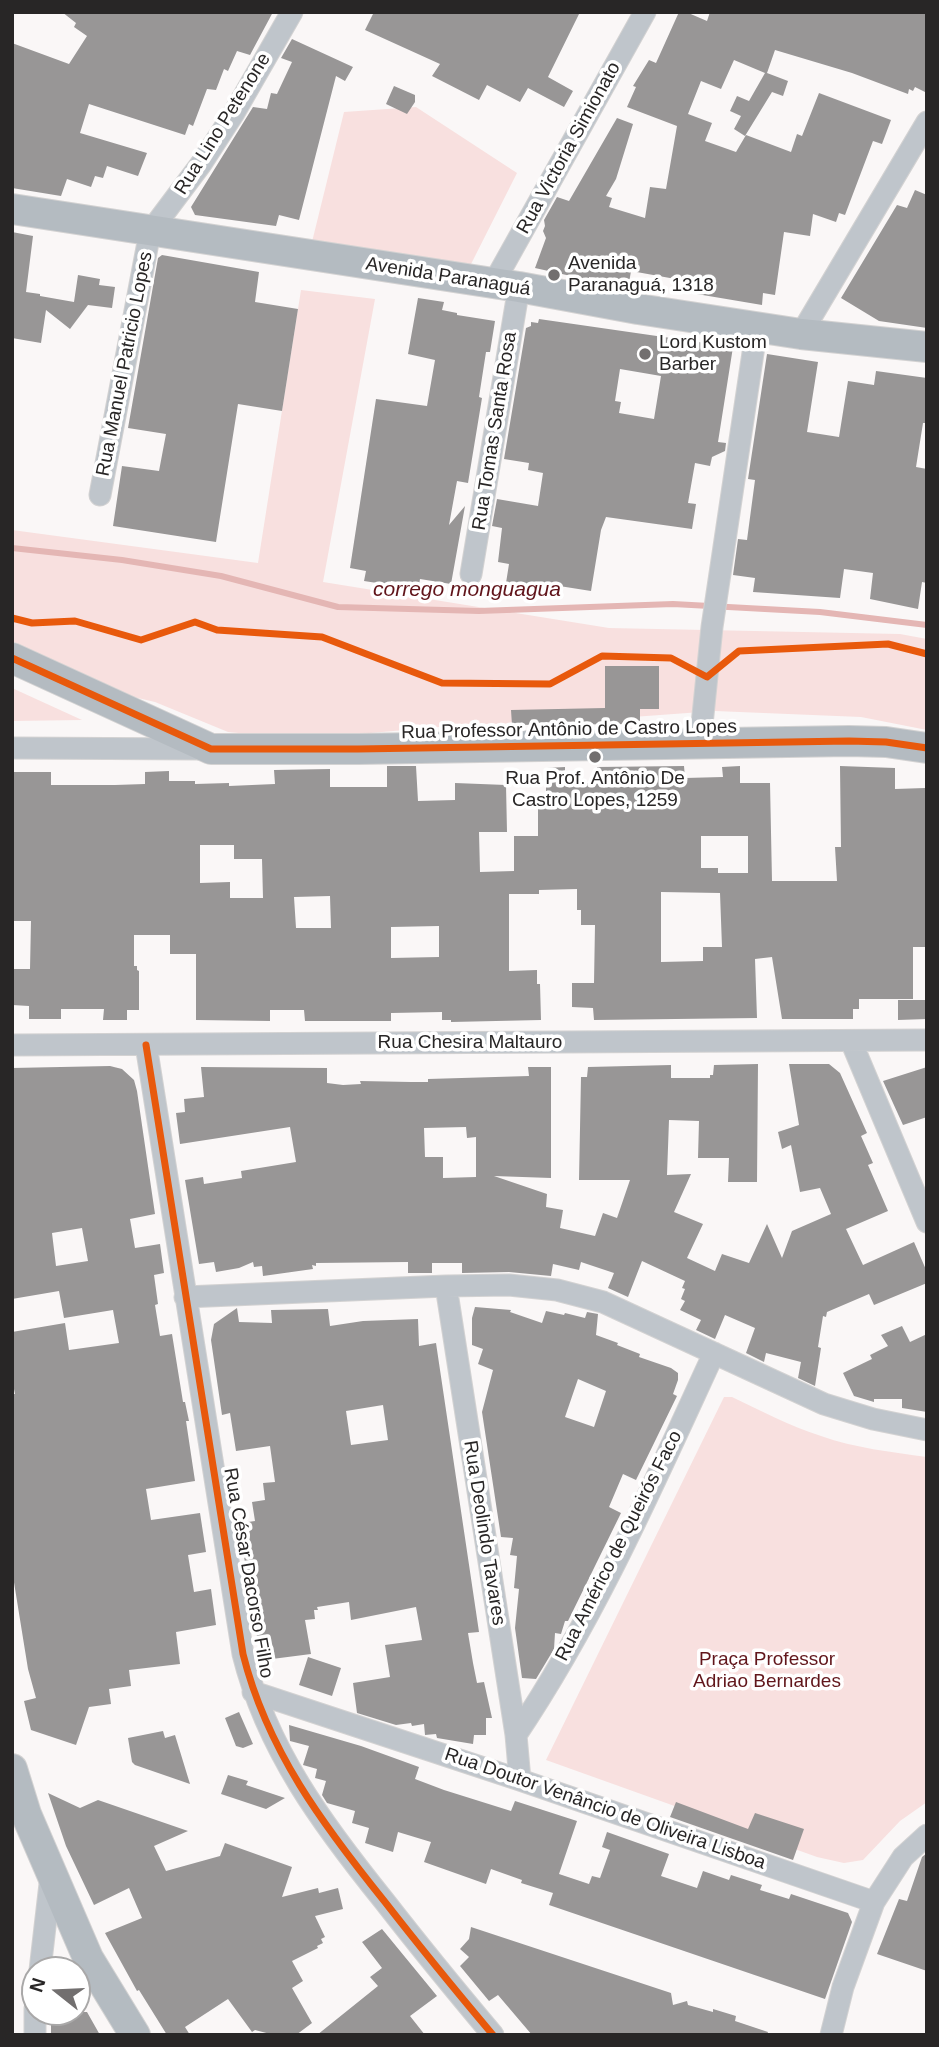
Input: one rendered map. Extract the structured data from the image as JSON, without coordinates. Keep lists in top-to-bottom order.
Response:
{
  "streets": {
    "main road": ["Avenida Paranaguá", "Rua Professor Antônio de Castro Lopes"],
    "street": [
      "Rua Lino Petenone",
      "Rua Victoria Simionato",
      "Rua Manuel Patricio Lopes",
      "Rua Tomas Santa Rosa",
      "Rua Chesira Maltauro",
      "Rua Deolindo Tavares",
      "Rua Américo de Queirós Faco",
      "Rua César Dacorso Filho",
      "Rua Doutor Venâncio de Oliveira Lisboa"
    ]
  },
  "crossings": [
    ["Rua Lino Petenone", "Avenida Paranaguá"],
    ["Rua Lino Petenone", "Rua Manuel Patricio Lopes"],
    ["Rua Victoria Simionato", "Avenida Paranaguá"],
    ["Rua Victoria Simionato", "Rua Tomas Santa Rosa"],
    ["Avenida Paranaguá", "Rua Manuel Patricio Lopes"],
    ["Avenida Paranaguá", "Rua Tomas Santa Rosa"],
    ["Rua Chesira Maltauro", "Rua César Dacorso Filho"],
    ["Rua Deolindo Tavares", "Rua Américo de Queirós Faco"],
    ["Rua Deolindo Tavares", "Rua Doutor Venâncio de Oliveira Lisboa"],
    ["Rua César Dacorso Filho", "Rua Doutor Venâncio de Oliveira Lisboa"]
  ],
  "water": ["corrego monguagua"],
  "parks": ["Praça Professor Adriao Bernardes"],
  "places": ["Avenida Paranaguá, 1318", "Lord Kustom Barber", "Rua Prof. Antônio De Castro Lopes, 1259"],
  "north": "left"
}
